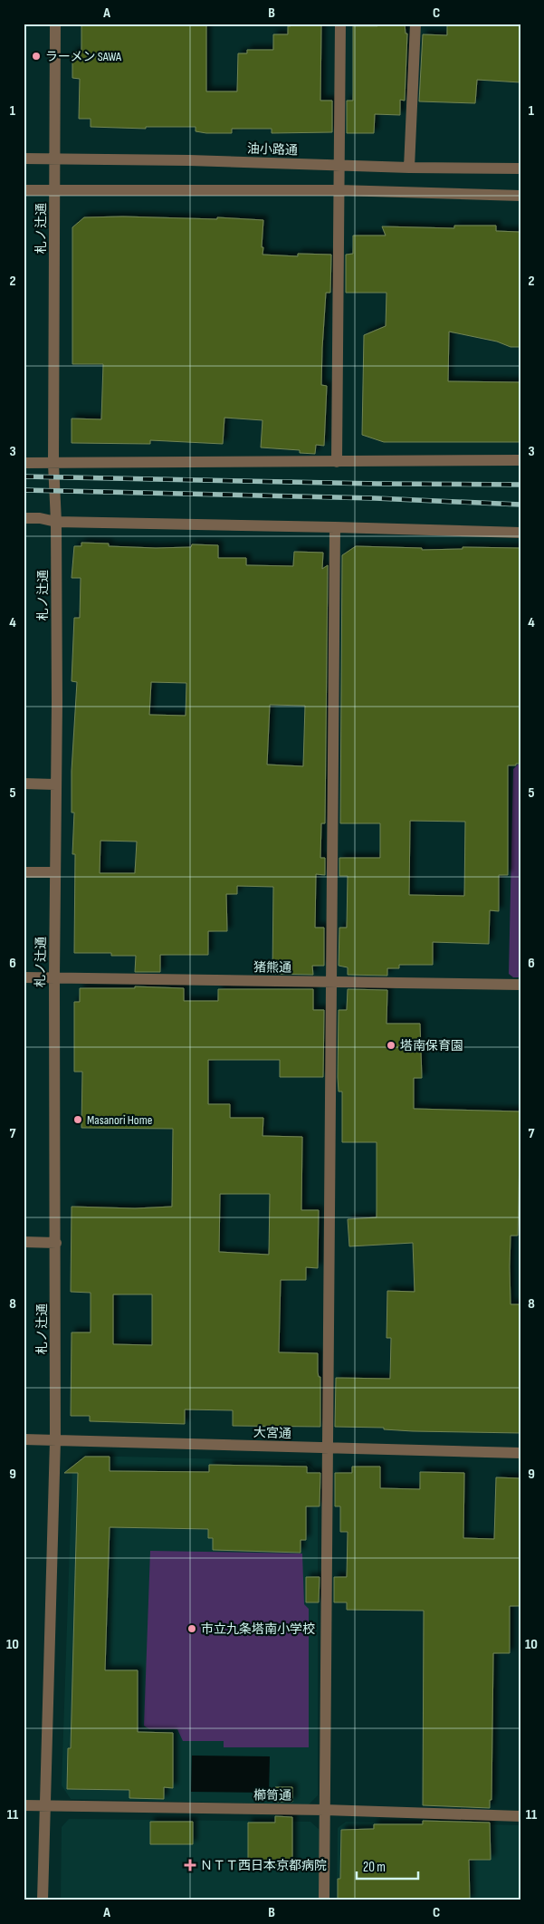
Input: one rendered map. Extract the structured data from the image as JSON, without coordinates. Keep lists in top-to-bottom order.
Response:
{
  "streets": {
    "street": [
      "油小路通",
      "札ノ辻通",
      "猪熊通",
      "大宮通",
      "櫛笥通"
    ]
  },
  "crossings": [
    ["油小路通", "札ノ辻通"],
    ["札ノ辻通", "猪熊通"],
    ["札ノ辻通", "大宮通"],
    ["札ノ辻通", "櫛笥通"]
  ],
  "places": {
    "other": [
      "ラーメン SAWA",
      "塔南保育園",
      "Masanori Home",
      "市立九条塔南小学校"
    ],
    "health": ["ＮＴＴ西日本京都病院"]
  },
  "scale_bar": "20 m",
  "grid": {
    "columns": ["A", "B", "C"],
    "rows": [
      "1",
      "2",
      "3",
      "4",
      "5",
      "6",
      "7",
      "8",
      "9",
      "10",
      "11"
    ]
  }
}
